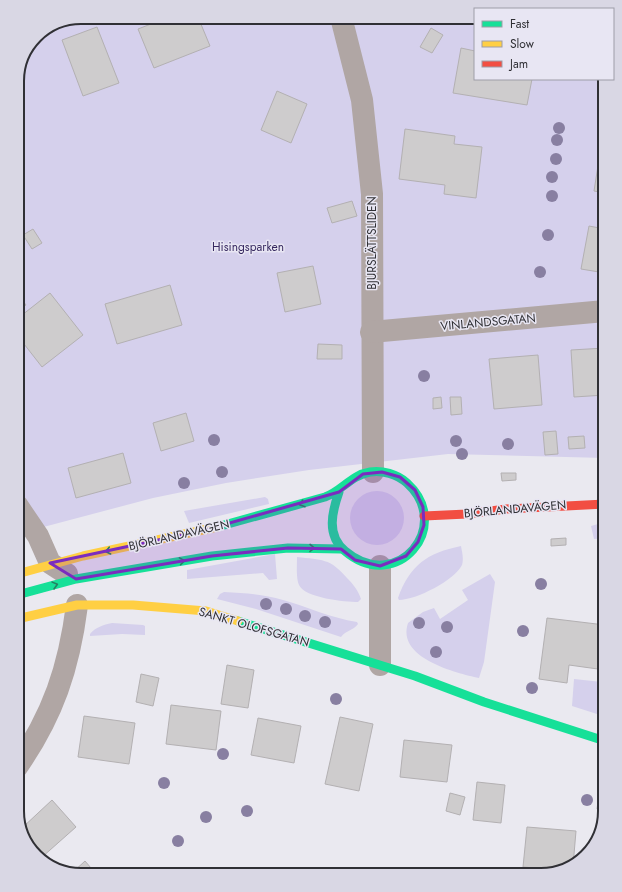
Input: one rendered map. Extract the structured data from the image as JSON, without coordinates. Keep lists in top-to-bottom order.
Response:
{
  "streets": {
    "street": [
      "BJURSLÄTTSLIDEN",
      "VINLANDSGATAN",
      "BJÖRLANDAVÄGEN",
      "SANKT OLOFSGATAN"
    ]
  },
  "crossings": [
    ["BJURSLÄTTSLIDEN", "VINLANDSGATAN"],
    ["BJURSLÄTTSLIDEN", "BJÖRLANDAVÄGEN"]
  ],
  "parks": ["Hisingsparken"],
  "legend": ["Fast", "Slow", "Jam"]
}
